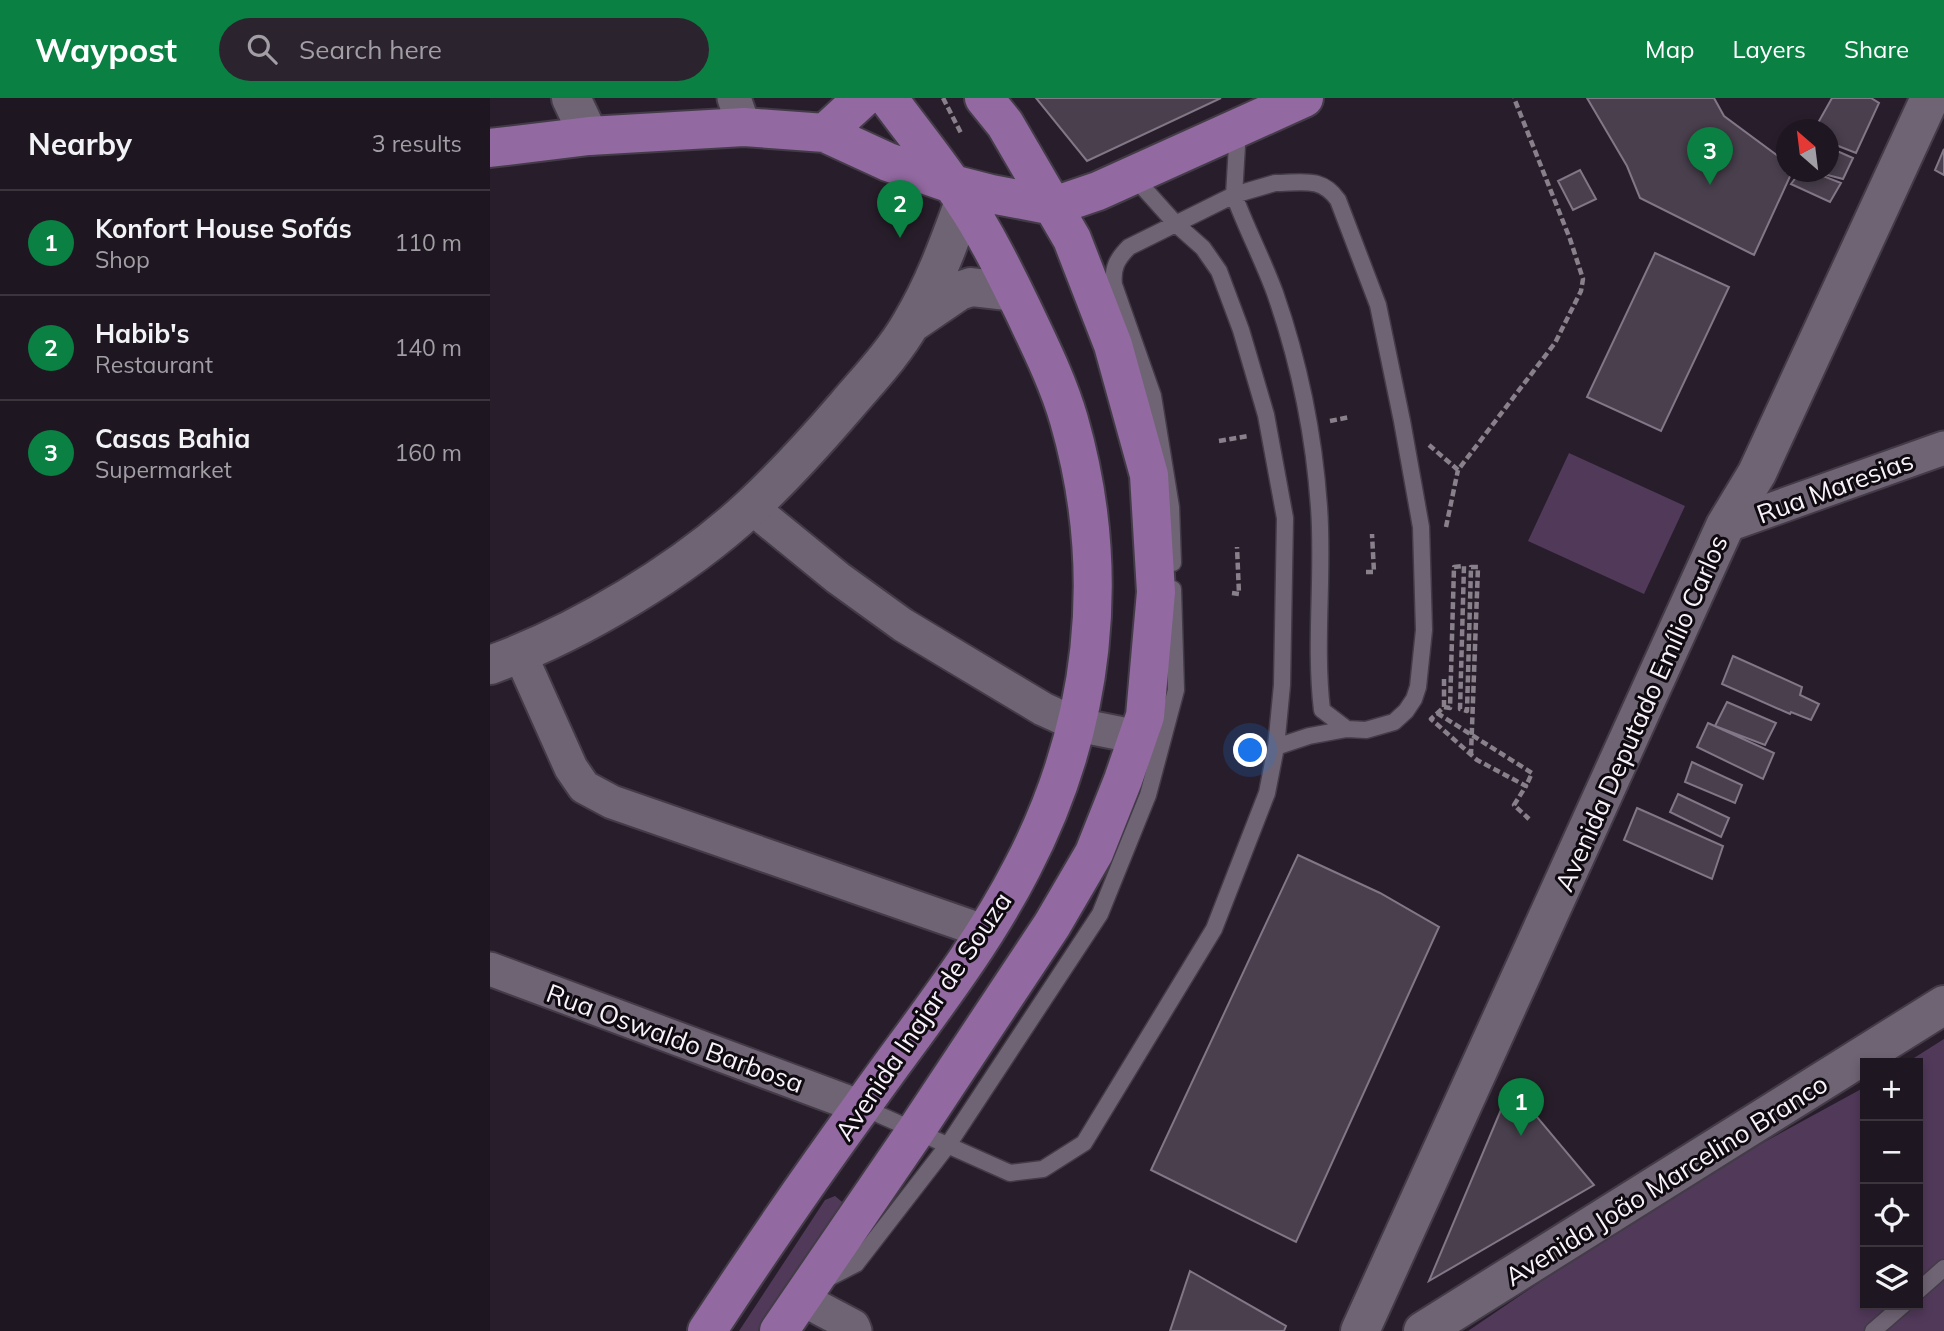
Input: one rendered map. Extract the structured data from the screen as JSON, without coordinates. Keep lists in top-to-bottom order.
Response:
{
  "streets": {
    "main road": ["Avenida Deputado Emílio Carlos", "Avenida Inajar de Souza", "Avenida João Marcelino Branco"],
    "street": ["Rua Maresias", "Rua Oswaldo Barbosa"]
  },
  "crossings": [
    ["Rua Maresias", "Avenida Deputado Emílio Carlos"],
    ["Avenida Inajar de Souza", "Rua Oswaldo Barbosa"]
  ],
  "north": "top left",
  "page": {
    "header": "Waypost",
    "search": "Search here",
    "nav": ["Map", "Layers", "Share"],
    "heading": ["Nearby", "3 results"],
    "pins": ["3", "2", "1"],
    "list": [
      {
        "mark": "1",
        "name": "Konfort House Sofás",
        "note": "Shop",
        "value": "110 m"
      },
      {
        "mark": "2",
        "name": "Habib's",
        "note": "Restaurant",
        "value": "140 m"
      },
      {
        "mark": "3",
        "name": "Casas Bahia",
        "note": "Supermarket",
        "value": "160 m"
      }
    ],
    "map_buttons": ["+", "−"]
  }
}
